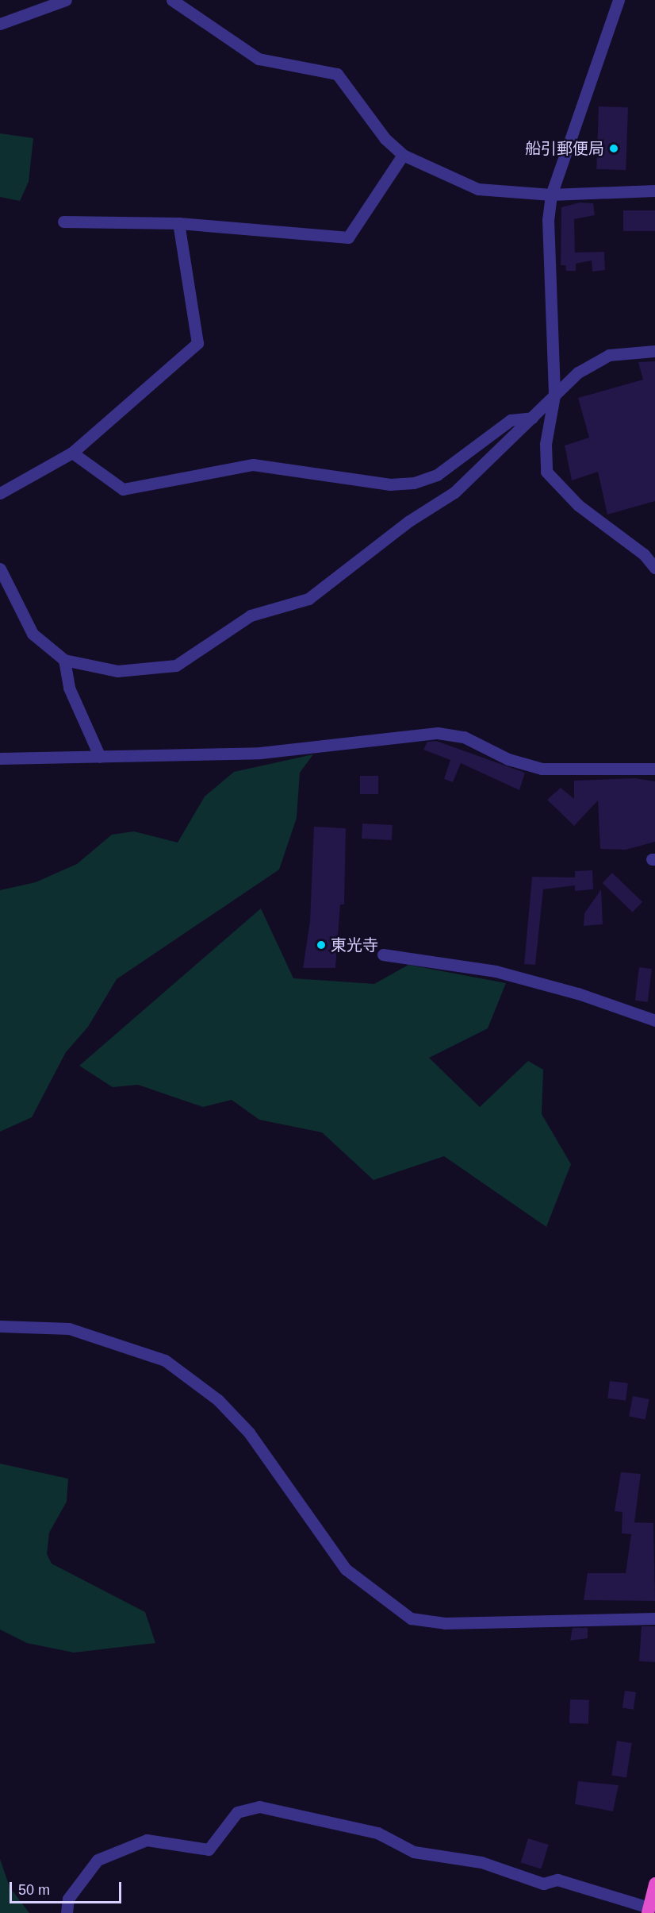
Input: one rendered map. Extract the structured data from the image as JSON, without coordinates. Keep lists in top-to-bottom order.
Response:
{
  "places": ["船引郵便局", "東光寺"],
  "scale_bar": "50 m"
}
